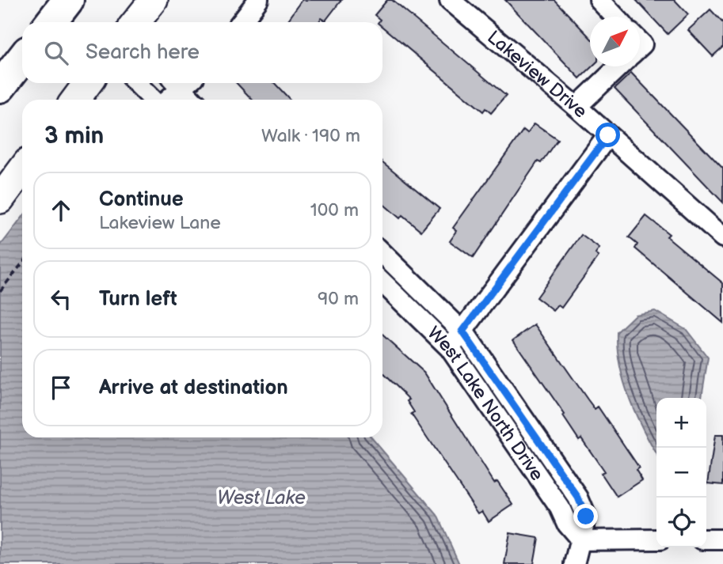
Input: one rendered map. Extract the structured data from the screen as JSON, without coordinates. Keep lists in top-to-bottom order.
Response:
{
  "streets": {
    "street": ["Lakeview Drive", "West Lake North Drive"]
  },
  "water": ["West Lake"],
  "north": "top right",
  "page": {
    "search": "Search here",
    "heading": ["3 min", "Walk · 190 m"],
    "list": [
      ["Continue", "Lakeview Lane", "100 m"],
      ["Turn left", "90 m"],
      "Arrive at destination"
    ],
    "map_buttons": ["+", "−"]
  }
}
